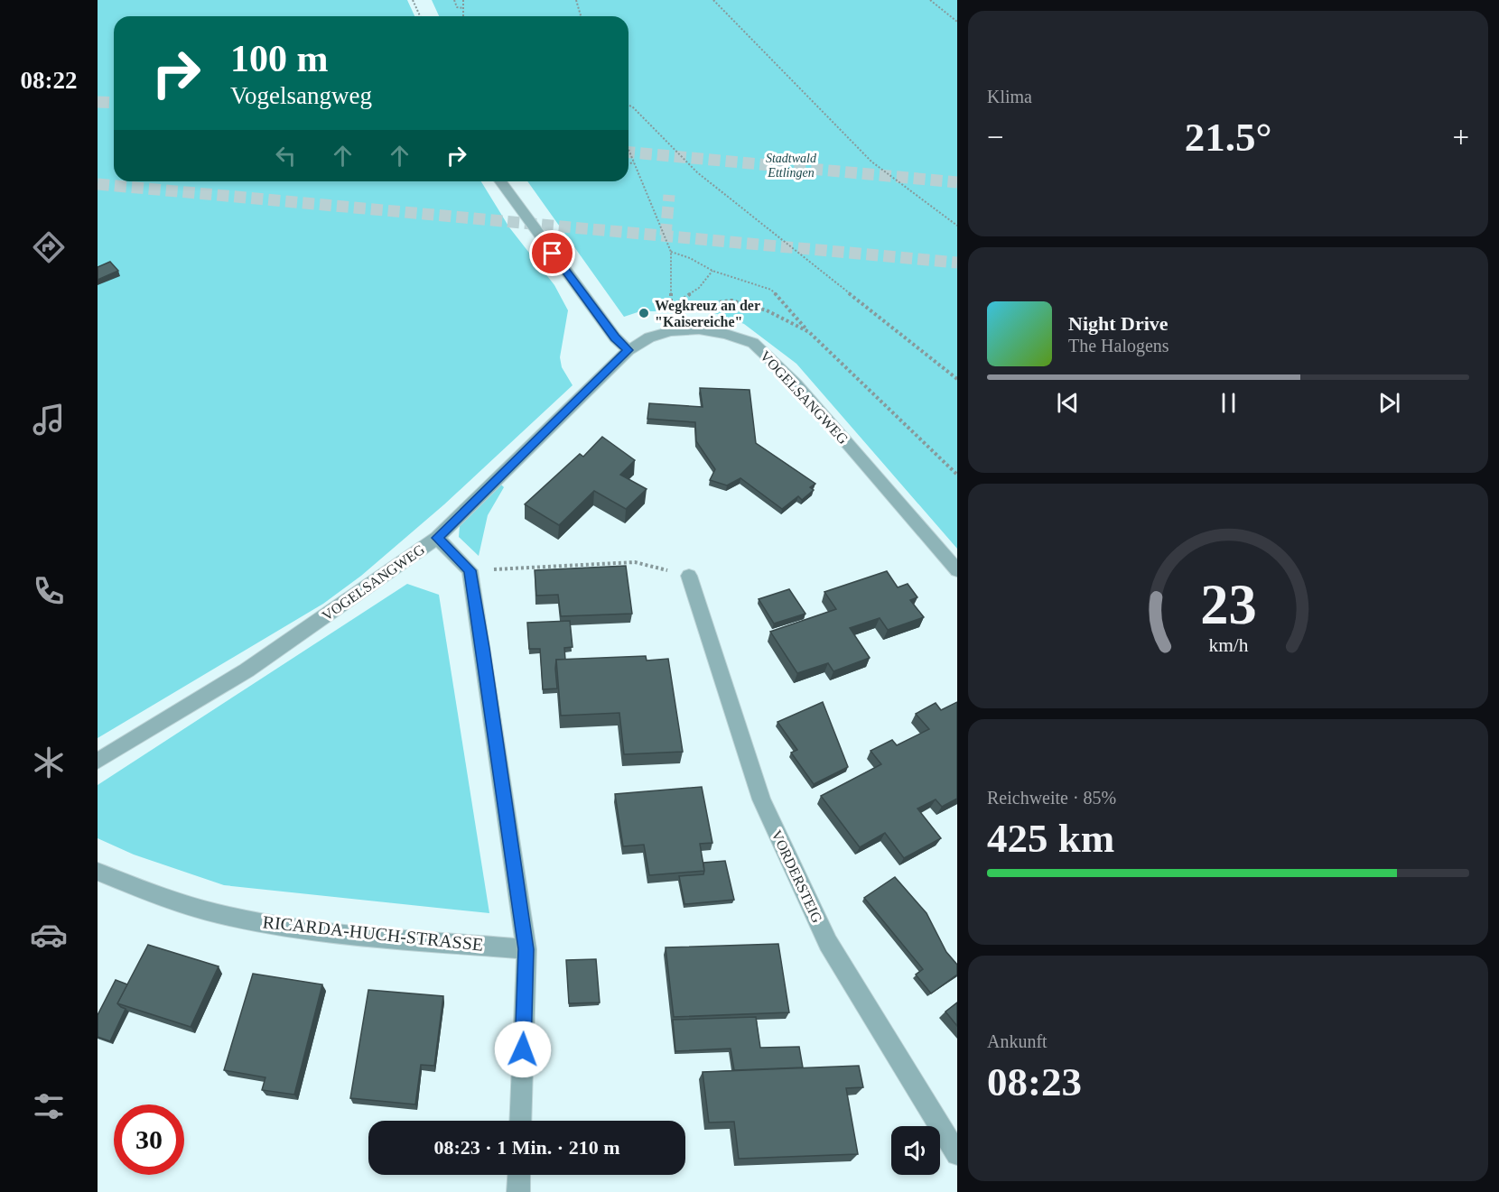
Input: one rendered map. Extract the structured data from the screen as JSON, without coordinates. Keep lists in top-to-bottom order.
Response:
{
  "streets": {
    "street": ["VOGELSANGWEG", "VORDERSTEIG", "RICARDA-HUCH-STRASSE"]
  },
  "parks": ["Stadtwald Ettlingen"],
  "places": ["Wegkreuz an der \"Kaisereiche\""],
  "page": {
    "tabs": "08:22",
    "tile": [
      "Klima",
      ["Reichweite · 85%", "425 km"],
      ["Ankunft", "08:23"]
    ],
    "turn": ["100 m", "Vogelsangweg"],
    "heat": ["−", "21.5°", "+"],
    "song": ["Night Drive", "The Halogens"],
    "limit": "30",
    "trip": "08:23 · 1 Min. · 210 m",
    "gauge": ["23", "km/h"]
  }
}
